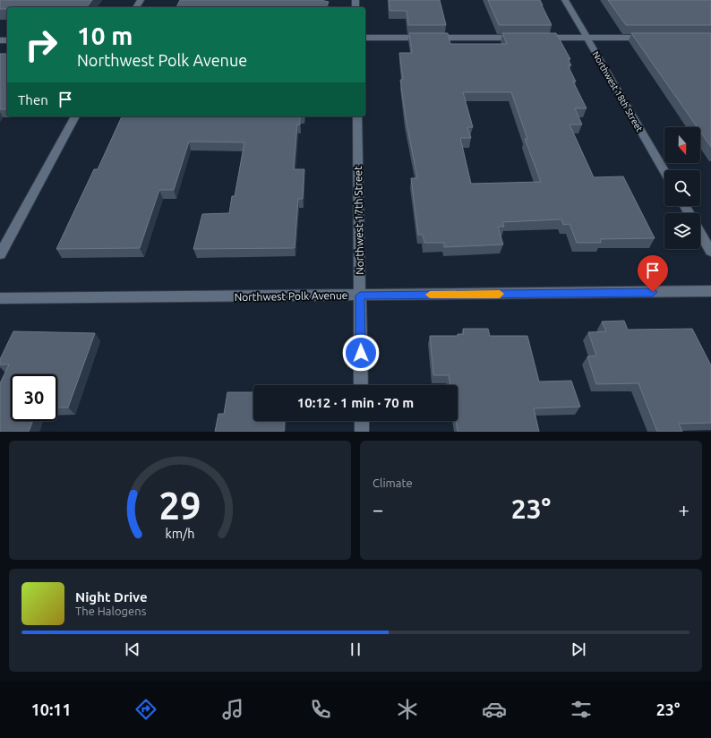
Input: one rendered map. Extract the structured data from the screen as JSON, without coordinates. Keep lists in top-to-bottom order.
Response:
{
  "streets": {
    "street": ["Northwest 18th Street", "Northwest 17th Street", "Northwest Polk Avenue"]
  },
  "crossings": [
    ["Northwest 17th Street", "Northwest Polk Avenue"]
  ],
  "north": "bottom",
  "page": {
    "turn": ["10 m", "Northwest Polk Avenue"],
    "then": "Then",
    "limit": "30",
    "trip": "10:12 · 1 min · 70 m",
    "tile": "Climate",
    "heat": ["−", "23°", "+"],
    "song": ["Night Drive", "The Halogens"],
    "tabs": ["10:11", "23°"],
    "gauge": ["29", "km/h"]
  }
}
